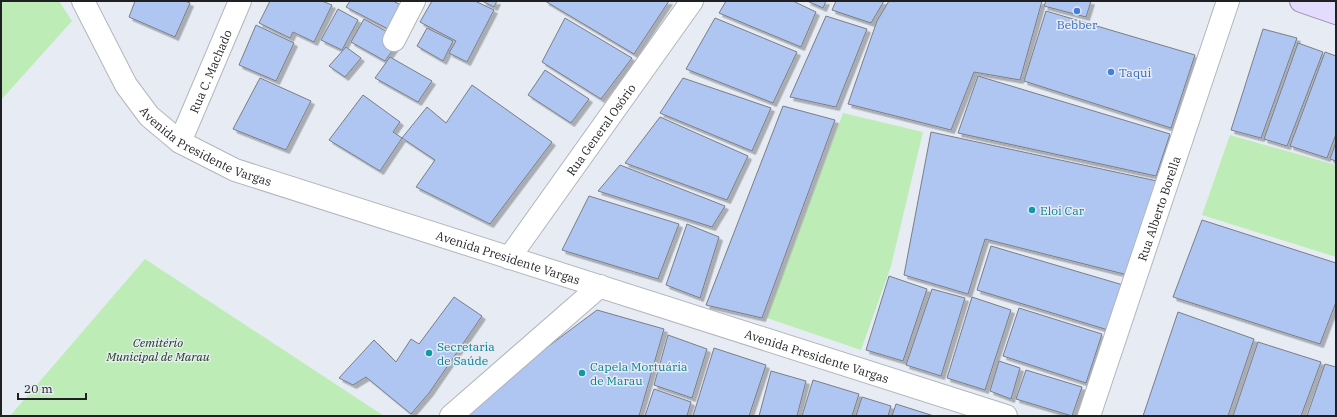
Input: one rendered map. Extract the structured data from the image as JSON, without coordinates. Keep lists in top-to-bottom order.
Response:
{
  "streets": {
    "street": [
      "Rua C. Machado",
      "Rua General Osório",
      "Avenida Presidente Vargas",
      "Rua Alberto Borella"
    ]
  },
  "crossings": [
    ["Rua C. Machado", "Avenida Presidente Vargas"],
    ["Rua General Osório", "Avenida Presidente Vargas"]
  ],
  "parks": ["Cemitério Municipal de Marau"],
  "places": [
    "Bebber",
    "Taqui",
    "Eloi Car",
    "Secretaria de Saúde",
    "Capela Mortuária de Marau"
  ],
  "scale_bar": "20 m"
}
